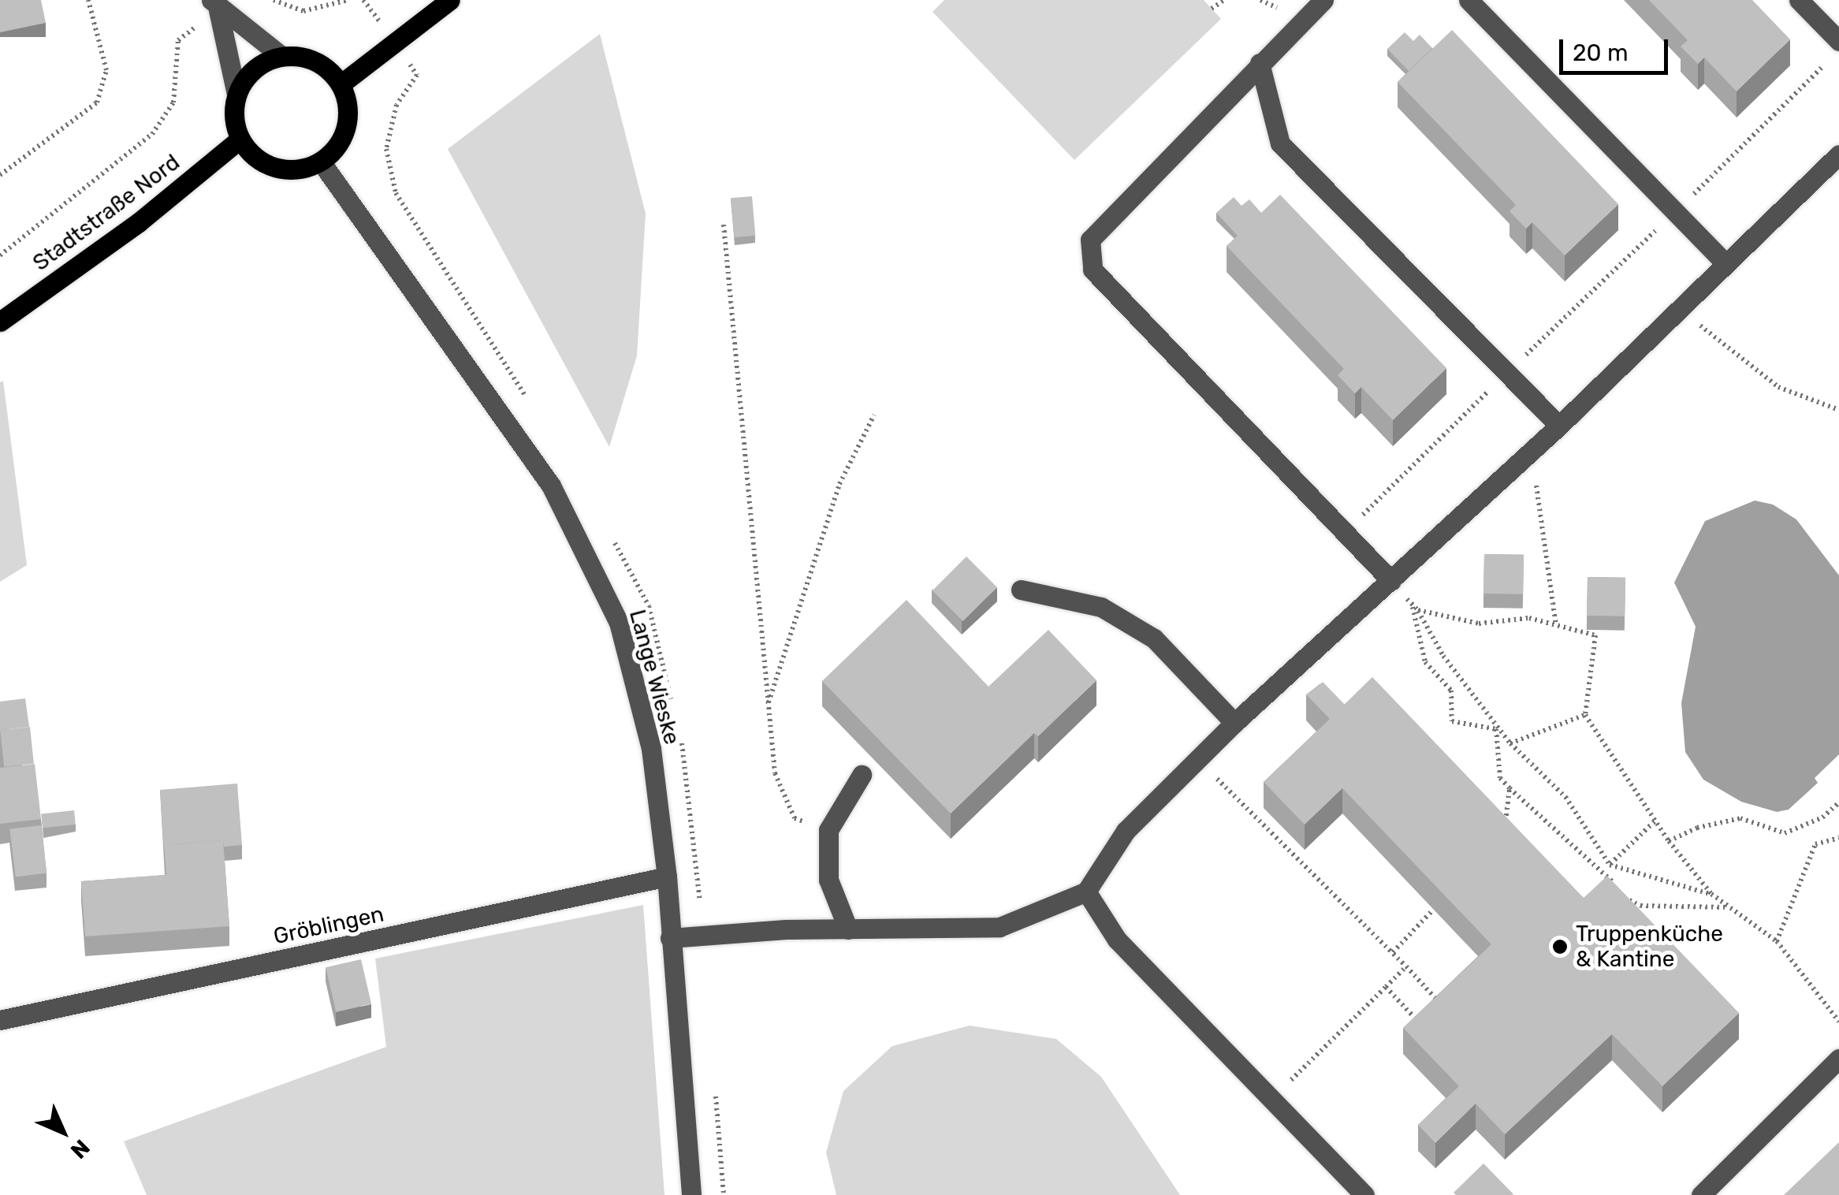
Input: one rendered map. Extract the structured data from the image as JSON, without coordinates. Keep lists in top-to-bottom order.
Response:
{
  "streets": {
    "main road": ["Stadtstraße Nord"],
    "street": ["Lange Wieske", "Gröblingen"]
  },
  "crossings": [
    ["Stadtstraße Nord", "Lange Wieske"],
    ["Lange Wieske", "Gröblingen"]
  ],
  "places": ["Truppenküche & Kantine"],
  "scale_bar": "20 m",
  "north": "bottom right"
}
